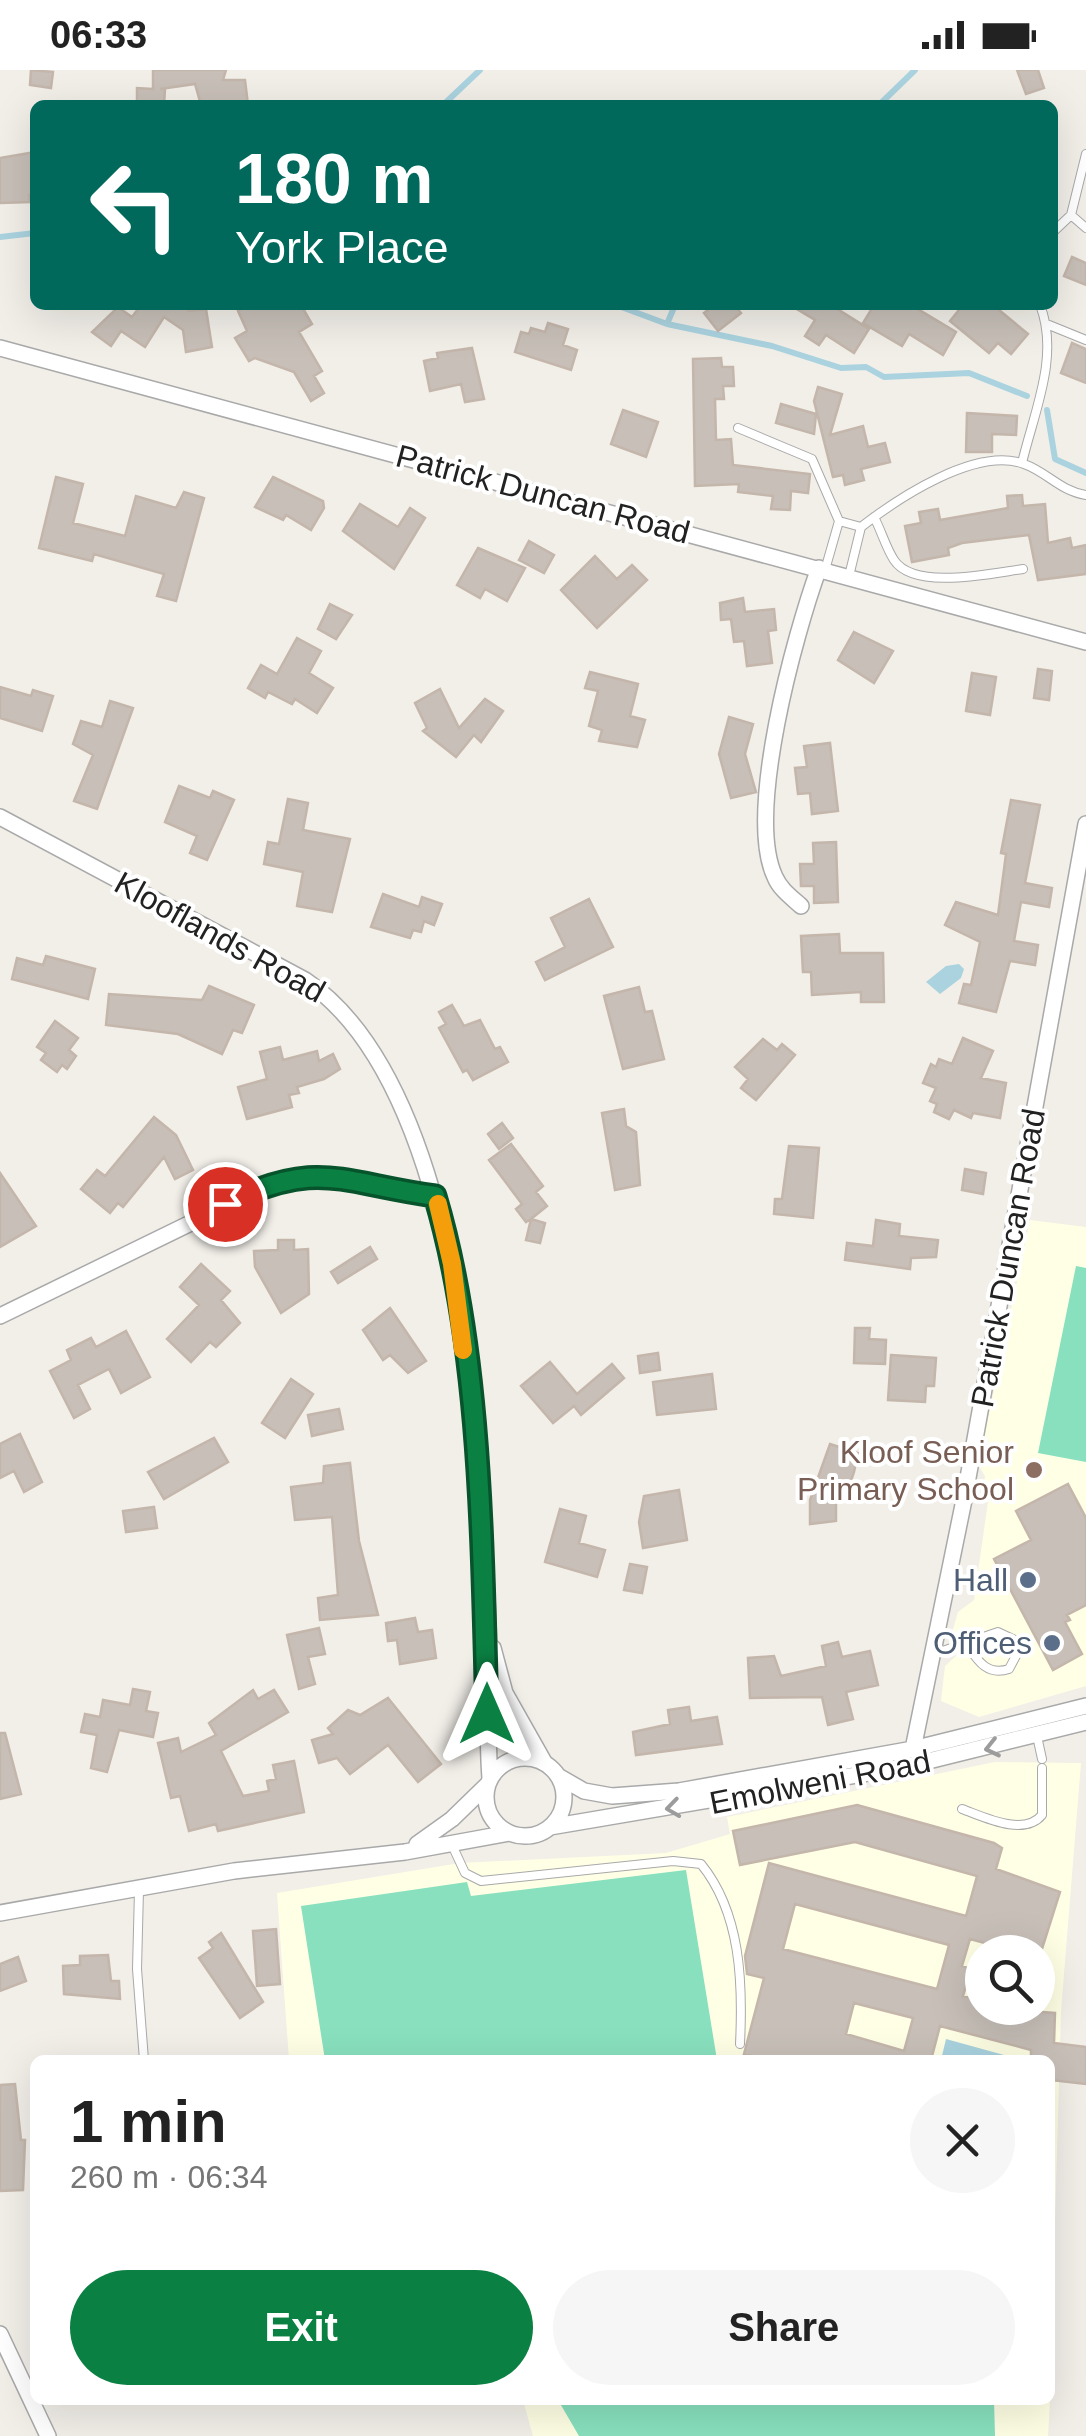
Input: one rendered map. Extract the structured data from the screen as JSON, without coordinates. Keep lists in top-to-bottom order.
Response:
{
  "streets": {
    "street": ["Patrick Duncan Road", "Klooflands Road", "Emolweni Road"]
  },
  "crossings": [
    ["Patrick Duncan Road", "Emolweni Road"],
    ["Klooflands Road", "Emolweni Road"]
  ],
  "places": ["Kloof Senior Primary School", "Hall", "Offices"],
  "page": {
    "status": "06:33",
    "turn": ["180 m", "York Place"],
    "heading": ["1 min", "260 m · 06:34"],
    "buttons": ["Exit", "Share"]
  }
}
